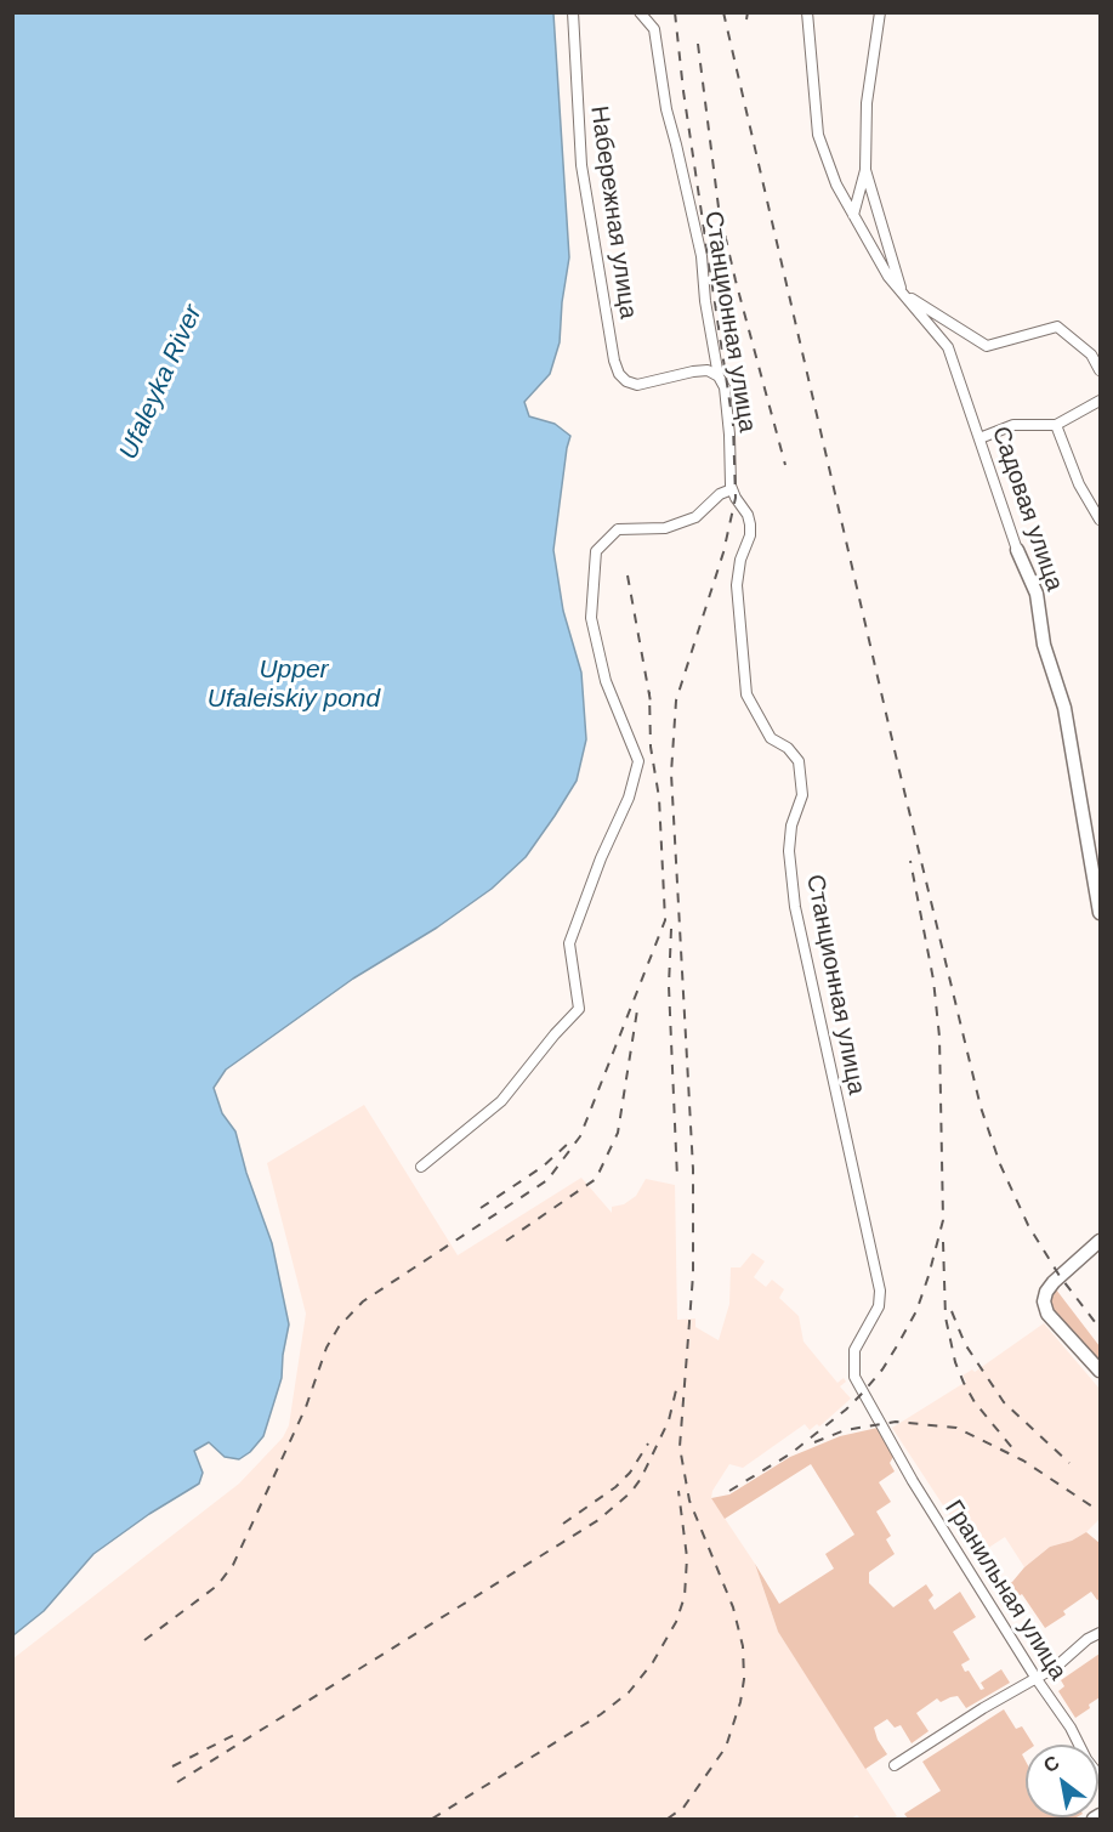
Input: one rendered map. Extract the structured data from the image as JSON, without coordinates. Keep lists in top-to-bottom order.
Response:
{
  "streets": {
    "street": [
      "Набережная улица",
      "Станционная улица",
      "Садовая улица",
      "Гранильная улица"
    ]
  },
  "crossings": [
    ["Набережная улица", "Станционная улица"],
    ["Станционная улица", "Гранильная улица"]
  ],
  "water": ["Ufaleyka River", "Upper Ufaleiskiy pond"],
  "north": "top left"
}
